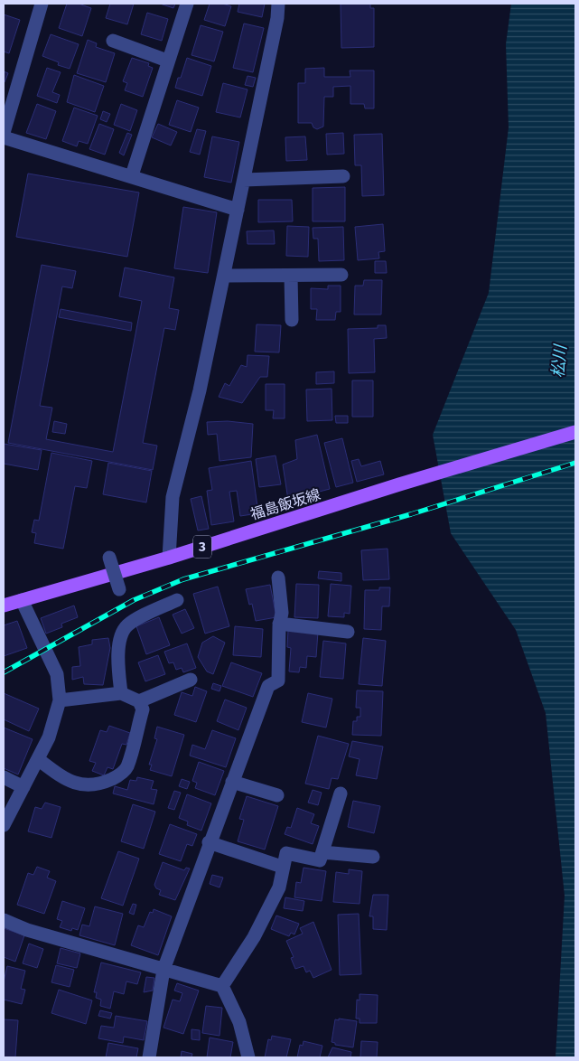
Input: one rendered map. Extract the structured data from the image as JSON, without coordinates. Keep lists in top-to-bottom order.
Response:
{
  "streets": {
    "main road": ["福島飯坂線", "3"]
  },
  "water": ["松川"]
}
